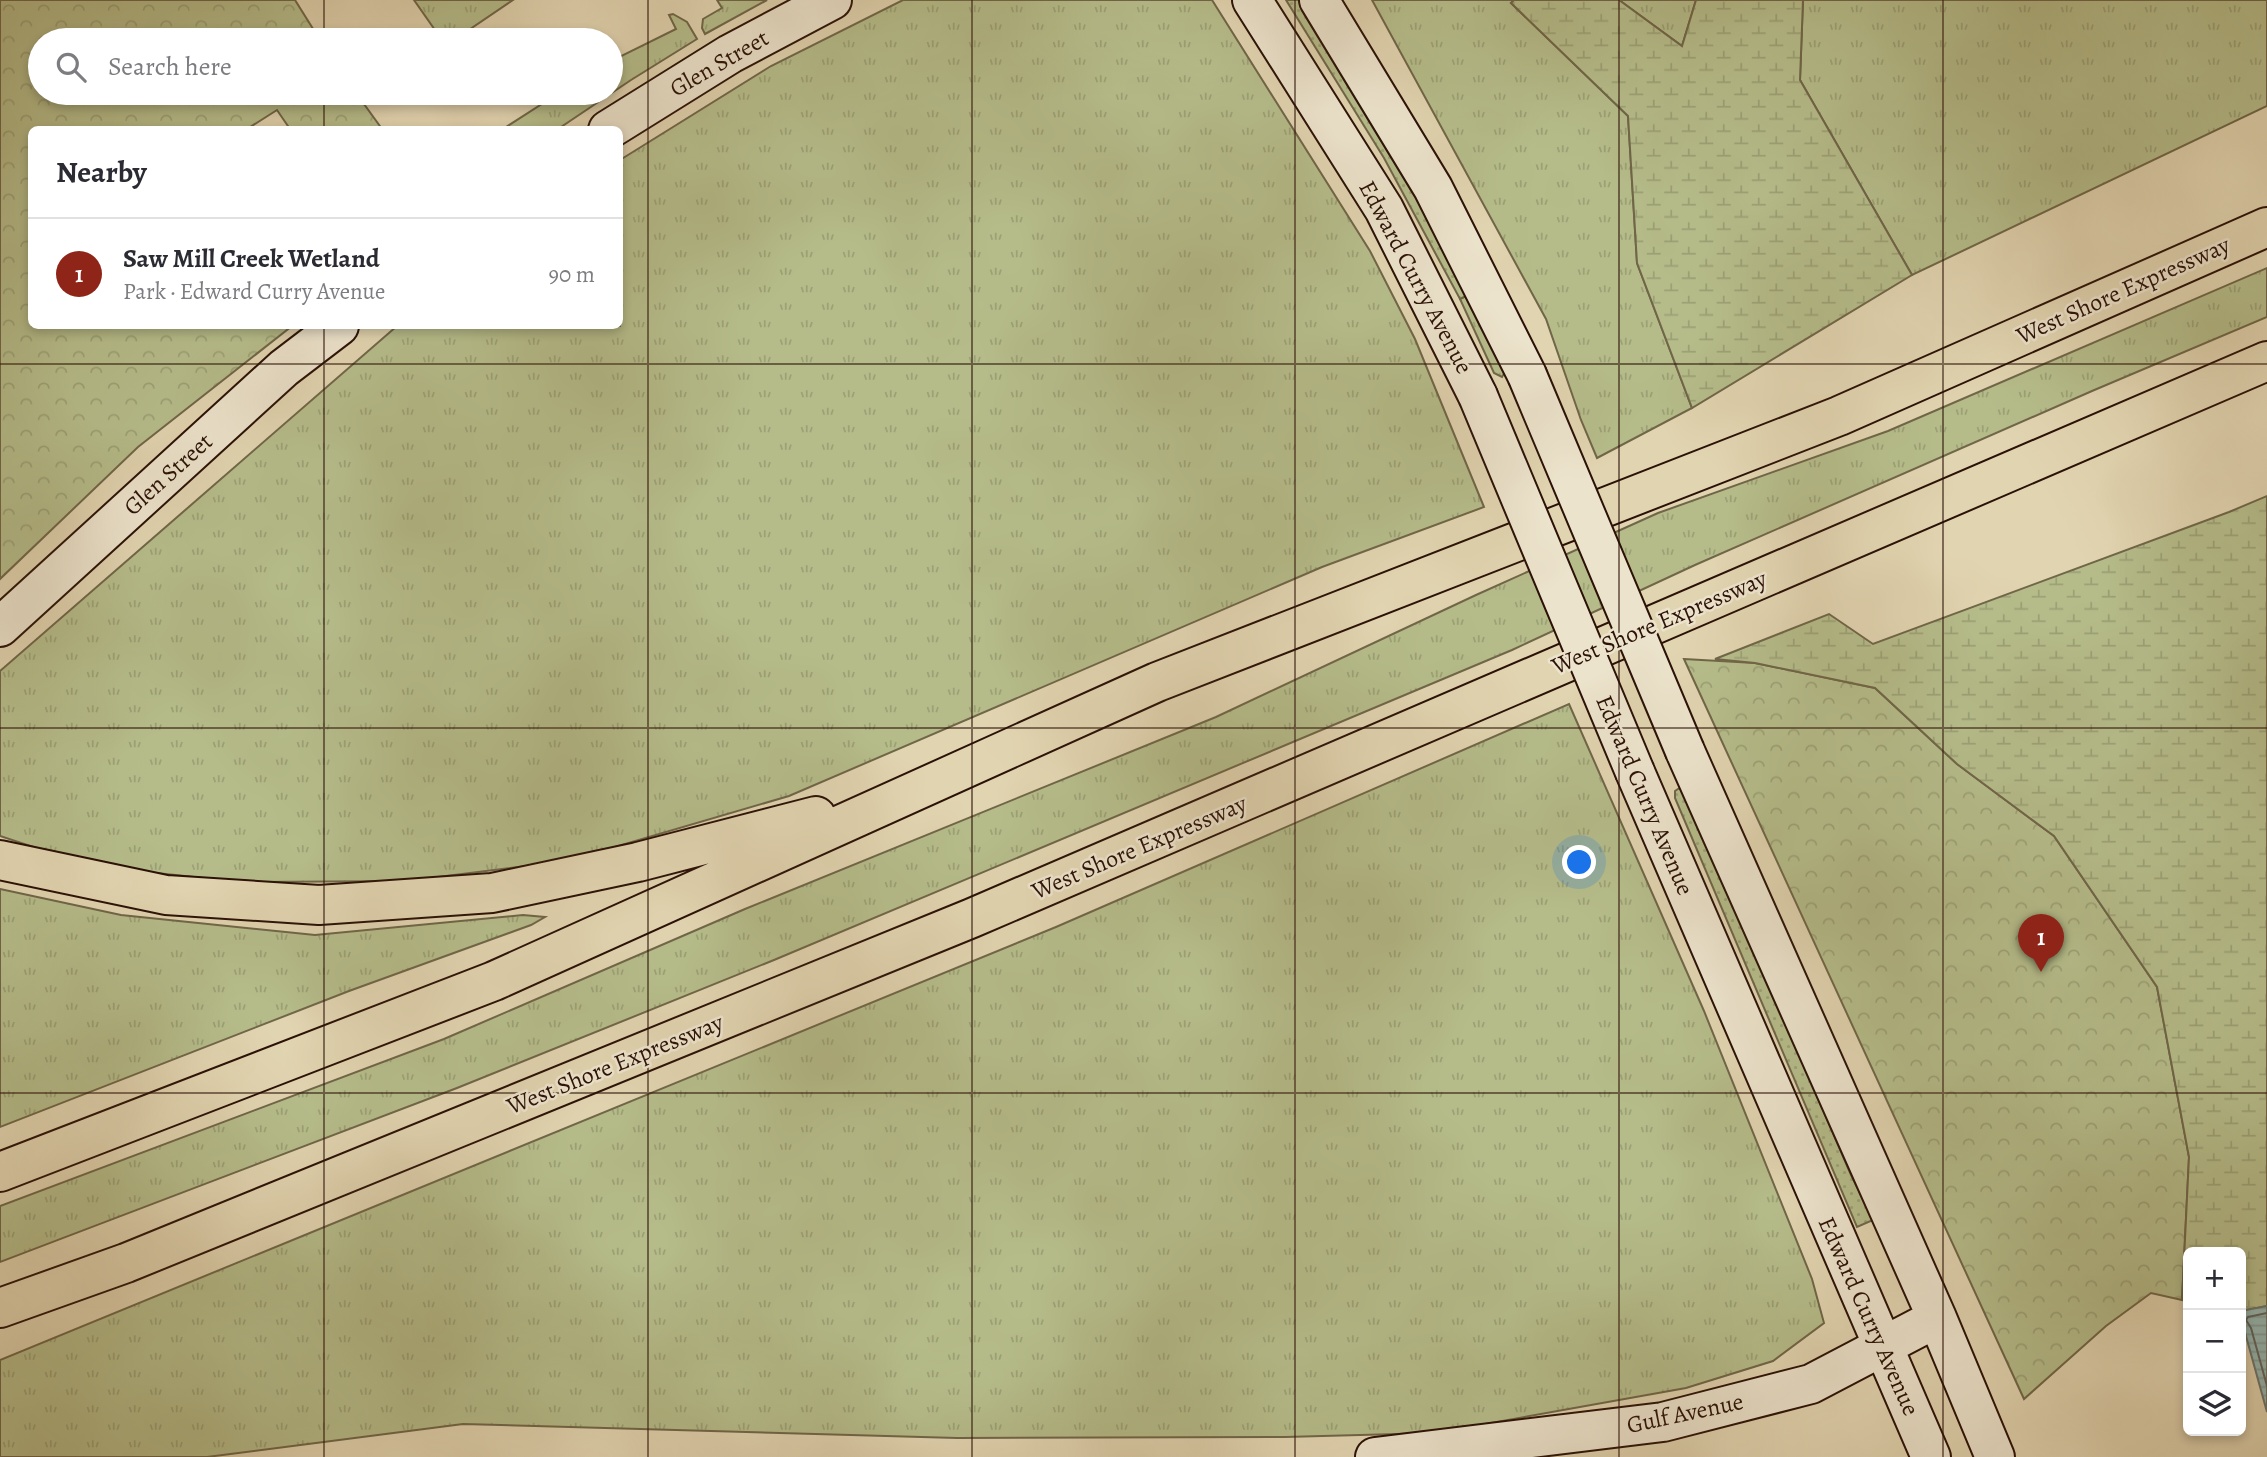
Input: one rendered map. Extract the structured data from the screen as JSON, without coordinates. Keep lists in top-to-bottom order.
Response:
{
  "streets": {
    "highway": ["West Shore Expressway"],
    "street": ["Glen Street", "Edward Curry Avenue", "Gulf Avenue"]
  },
  "crossings": [
    ["Edward Curry Avenue", "Gulf Avenue"]
  ],
  "page": {
    "search": "Search here",
    "heading": "Nearby",
    "list": [
      {
        "mark": "1",
        "name": "Saw Mill Creek Wetland",
        "note": "Park · Edward Curry Avenue",
        "value": "90 m"
      }
    ],
    "pins": "1",
    "map_buttons": ["+", "−"]
  }
}
